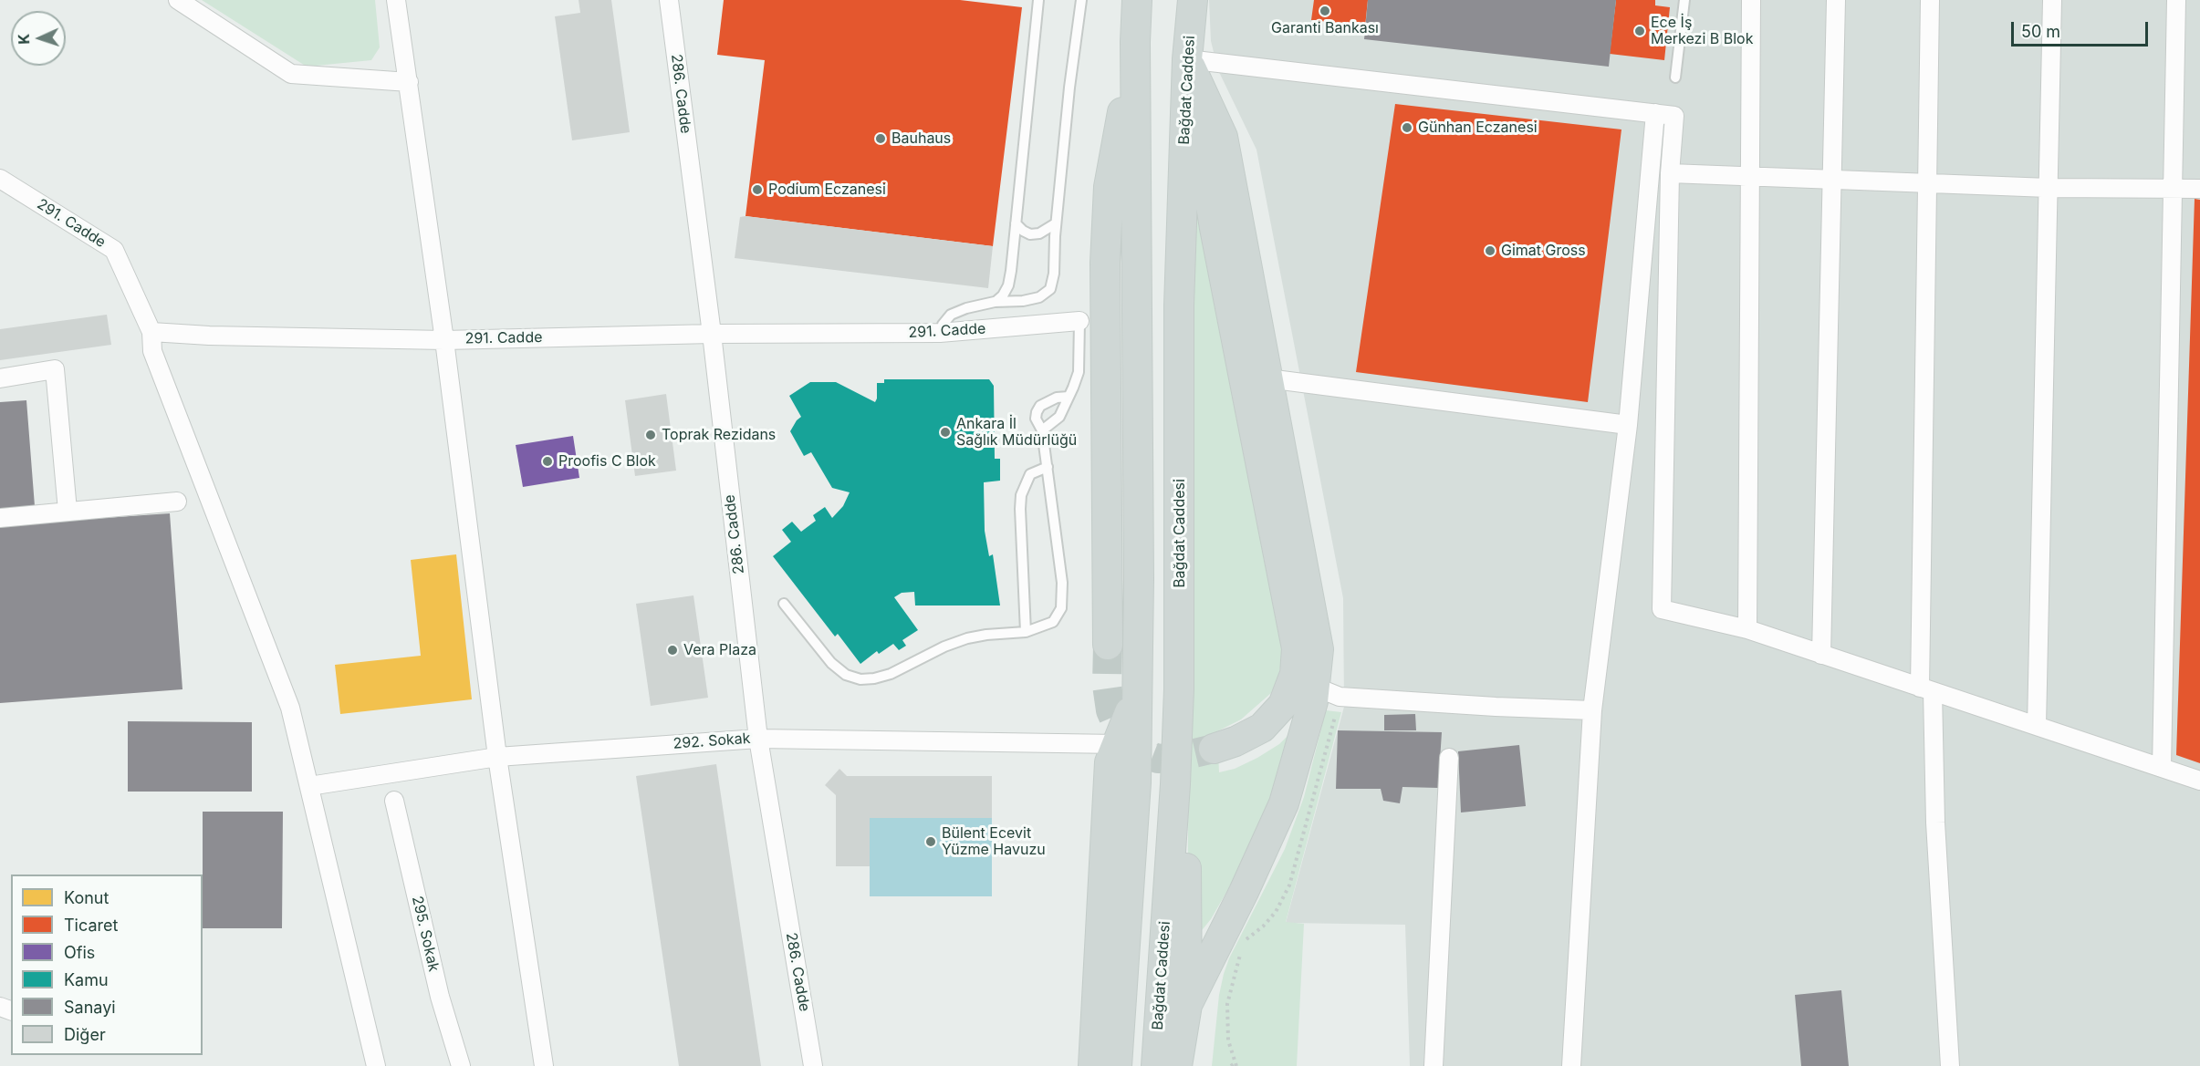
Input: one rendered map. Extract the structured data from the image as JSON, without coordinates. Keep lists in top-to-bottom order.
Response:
{
  "streets": {
    "main road": ["Bağdat Caddesi"],
    "street": [
      "286. Cadde",
      "291. Cadde",
      "292. Sokak",
      "295. Sokak"
    ]
  },
  "crossings": [
    ["286. Cadde", "291. Cadde"],
    ["286. Cadde", "292. Sokak"]
  ],
  "places": [
    "Garanti Bankası",
    "Ece İş Merkezi B Blok",
    "Günhan Eczanesi",
    "Bauhaus",
    "Podium Eczanesi",
    "Gimat Gross",
    "Ankara İl Sağlık Müdürlüğü",
    "Toprak Rezidans",
    "Proofis C Blok",
    "Vera Plaza",
    "Bülent Ecevit Yüzme Havuzu"
  ],
  "legend": [
    "Konut",
    "Ticaret",
    "Ofis",
    "Kamu",
    "Sanayi",
    "Diğer"
  ],
  "scale_bar": "50 m",
  "north": "left"
}
